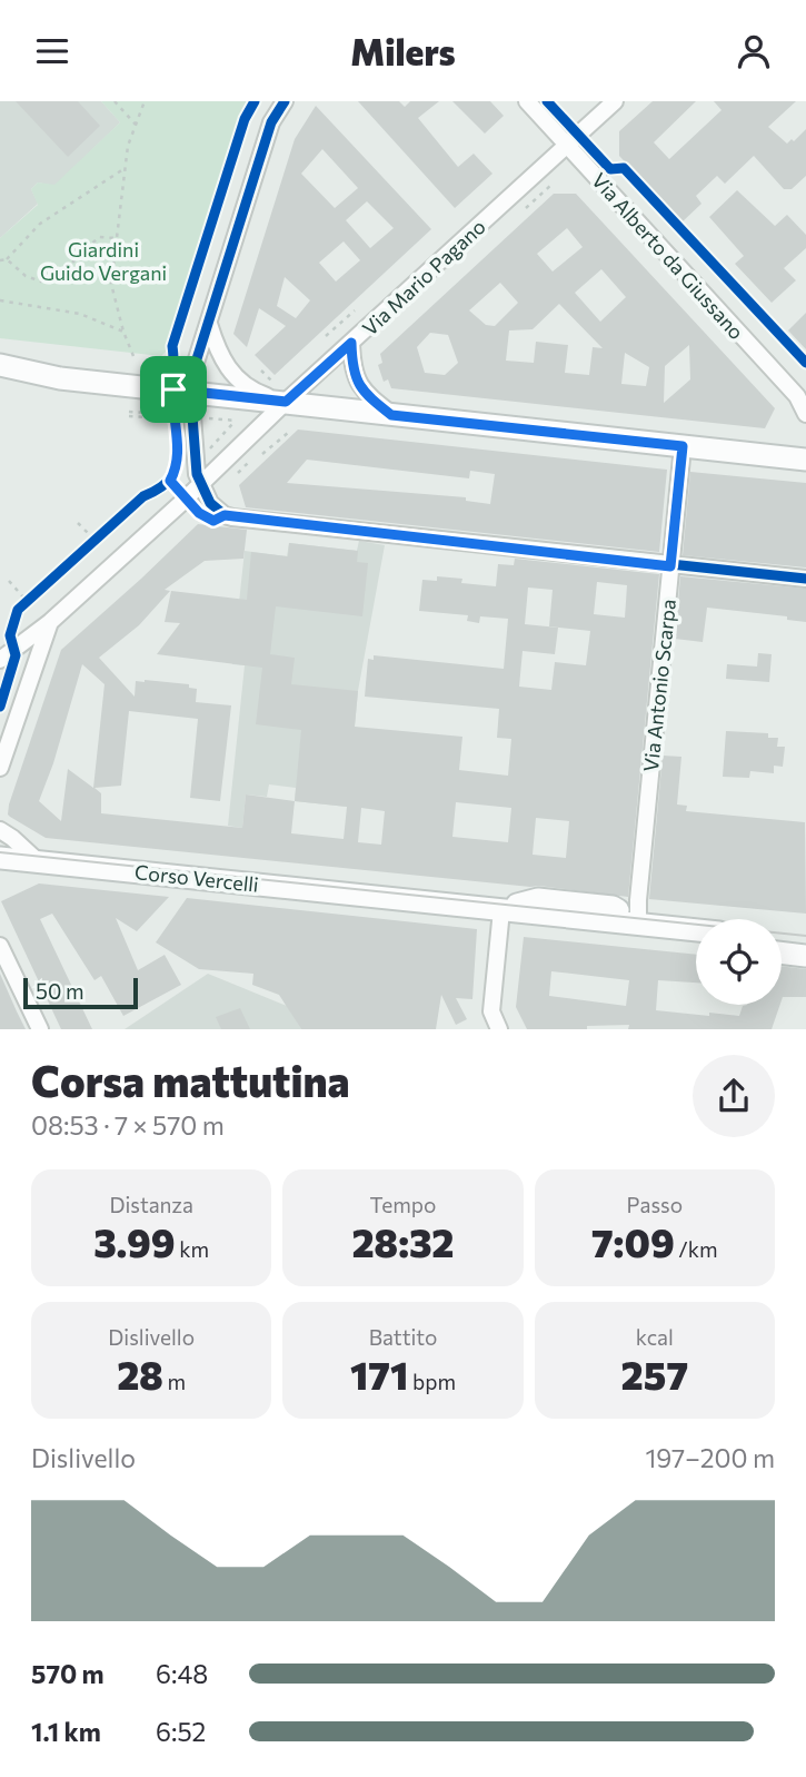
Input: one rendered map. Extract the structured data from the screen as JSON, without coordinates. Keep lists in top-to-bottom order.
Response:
{
  "streets": {
    "main road": ["Corso Vercelli"],
    "street": ["Via Alberto da Giussano", "Via Mario Pagano", "Via Antonio Scarpa"]
  },
  "crossings": [
    ["Via Alberto da Giussano", "Via Mario Pagano"],
    ["Via Antonio Scarpa", "Corso Vercelli"]
  ],
  "parks": ["Giardini Guido Vergani"],
  "scale_bar": "50 m",
  "page": {
    "header": "Milers",
    "scale": "50 m",
    "heading": ["Corsa mattutina", "08:53 · 7 × 570 m"],
    "stats": [
      ["Distanza", "3.99 km"],
      ["Tempo", "28:32"],
      ["Passo", "7:09 /km"],
      ["Dislivello", "28 m"],
      ["Battito", "171 bpm"],
      ["kcal", "257"]
    ],
    "chart": ["Dislivello", "197–200 m"],
    "list": [
      {
        "name": "570 m",
        "note": "6:48"
      },
      {
        "name": "1.1 km",
        "note": "6:52"
      }
    ]
  }
}
